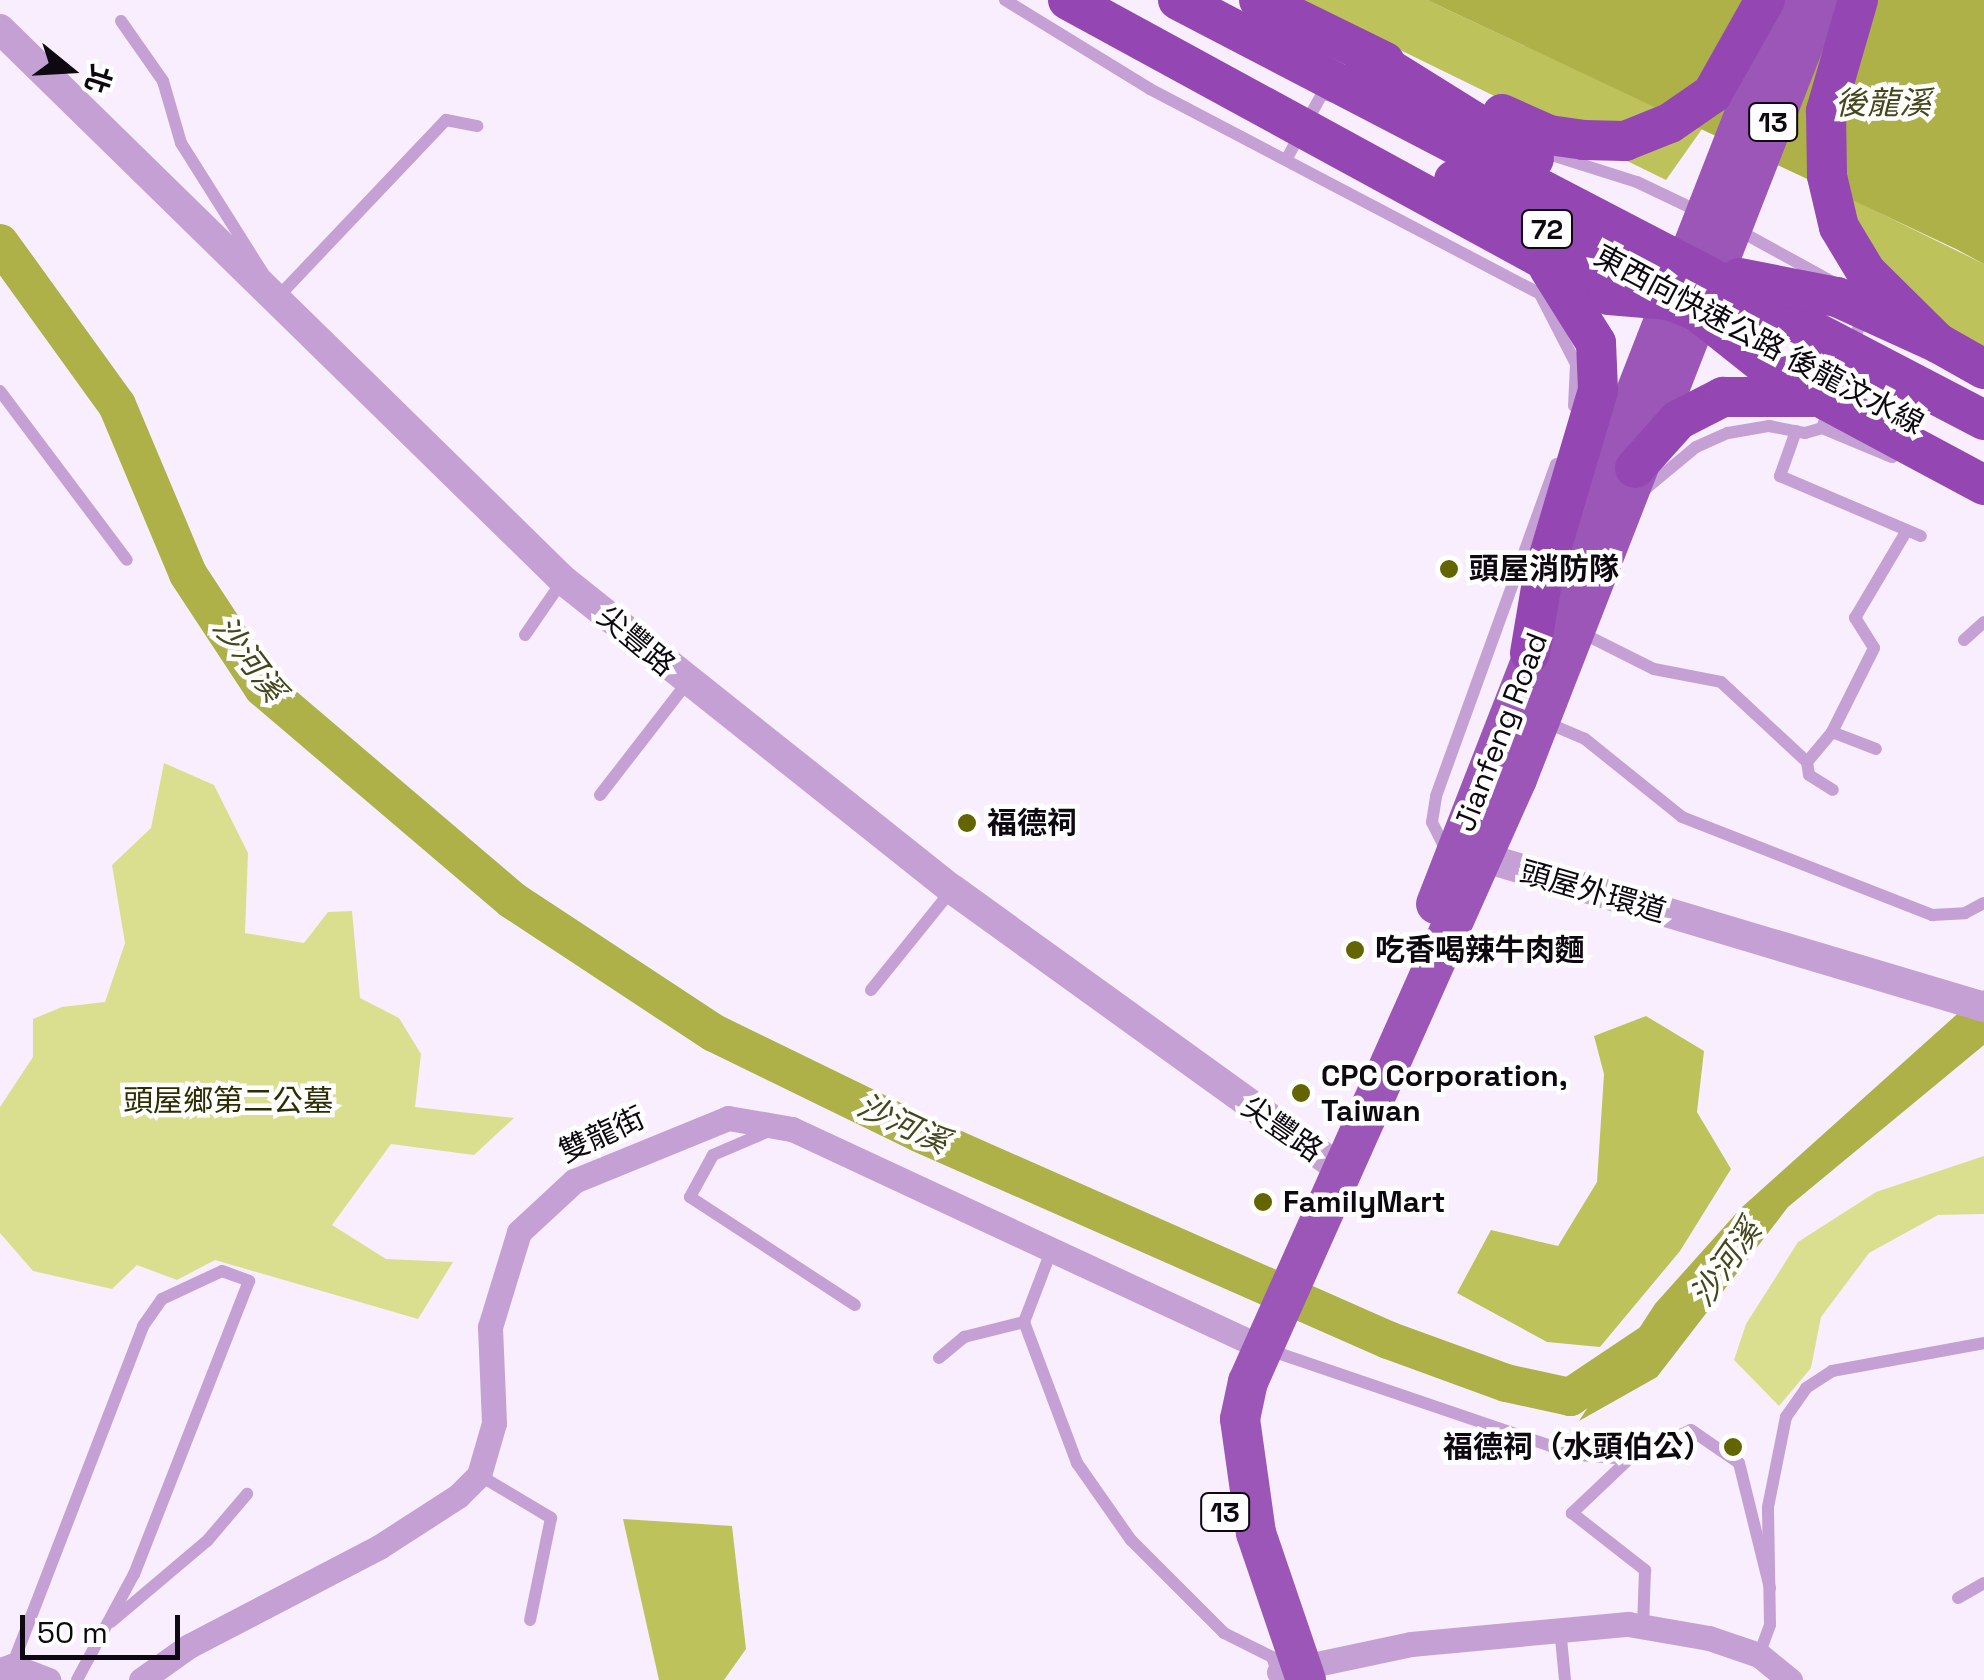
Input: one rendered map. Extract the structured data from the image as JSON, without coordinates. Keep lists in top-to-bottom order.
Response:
{
  "streets": {
    "highway": ["72", "東西向快速公路 後龍汶水線"],
    "main road": ["13", "Jianfeng Road"],
    "street": ["尖豐路", "頭屋外環道", "雙龍街"]
  },
  "crossings": [
    ["13", "Jianfeng Road"],
    ["13", "雙龍街"],
    ["尖豐路", "Jianfeng Road"],
    ["Jianfeng Road", "頭屋外環道"],
    ["Jianfeng Road", "雙龍街"]
  ],
  "water": ["後龍溪", "沙河溪"],
  "parks": ["頭屋鄉第二公墓"],
  "places": [
    "頭屋消防隊",
    "福德祠",
    "吃香喝辣牛肉麵",
    "CPC Corporation, Taiwan",
    "FamilyMart",
    "福德祠（水頭伯公）"
  ],
  "scale_bar": "50 m",
  "north": "right"
}
